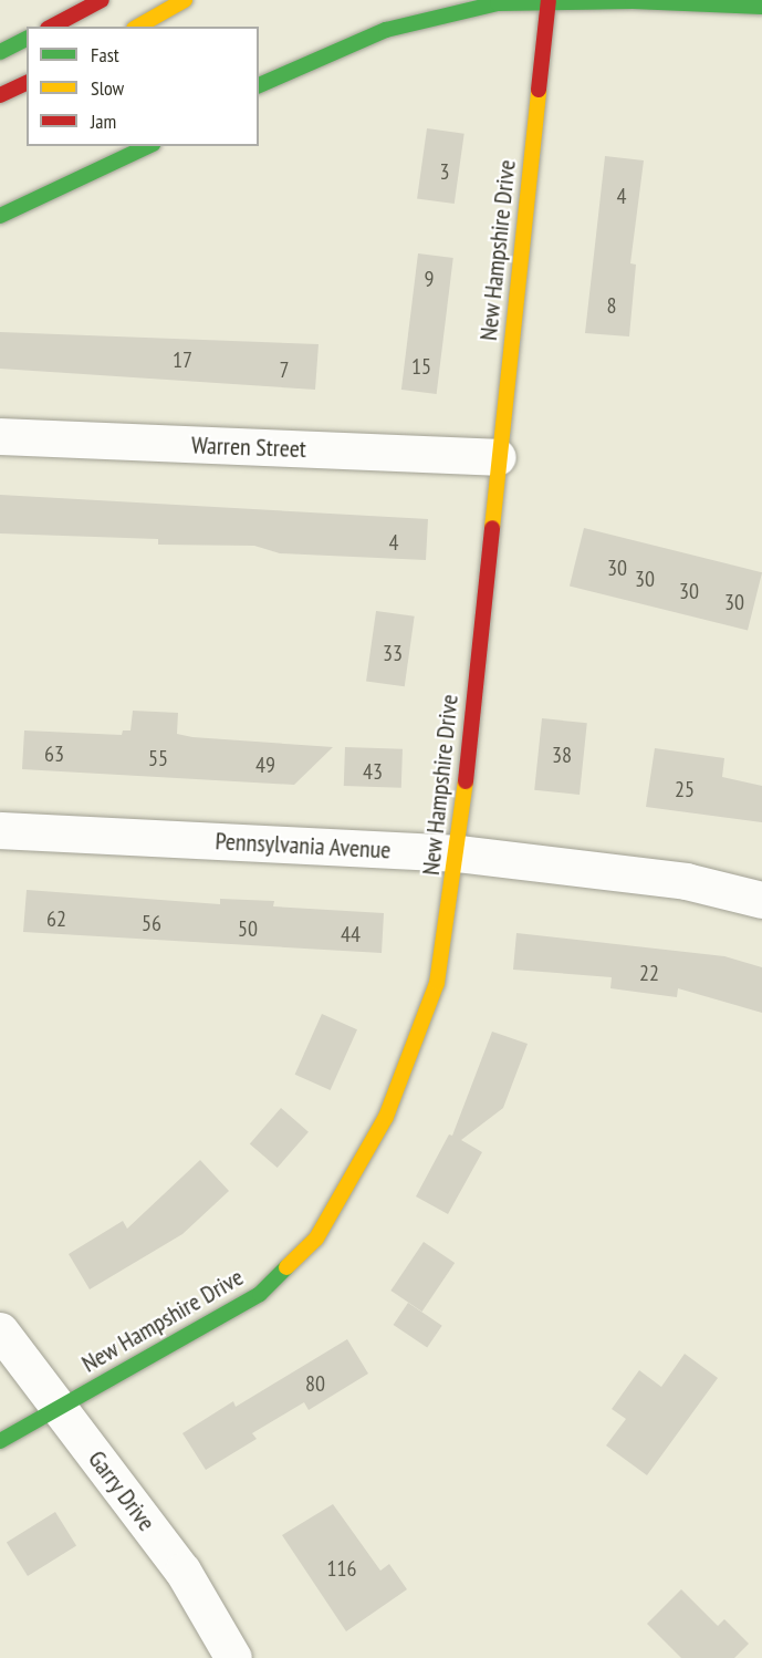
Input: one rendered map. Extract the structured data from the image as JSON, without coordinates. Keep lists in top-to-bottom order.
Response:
{
  "streets": {
    "main road": ["New Hampshire Drive"],
    "street": ["Warren Street", "Pennsylvania Avenue", "Garry Drive"]
  },
  "crossings": [
    ["New Hampshire Drive", "Warren Street"],
    ["New Hampshire Drive", "Pennsylvania Avenue"],
    ["New Hampshire Drive", "Garry Drive"]
  ],
  "house_numbers": [
    "3",
    "4",
    "9",
    "8",
    "17",
    "15",
    "7",
    "4",
    "30",
    "30",
    "30",
    "30",
    "33",
    "63",
    "38",
    "55",
    "49",
    "43",
    "25",
    "62",
    "56",
    "50",
    "44",
    "22",
    "80",
    "116"
  ],
  "legend": ["Fast", "Slow", "Jam"]
}
